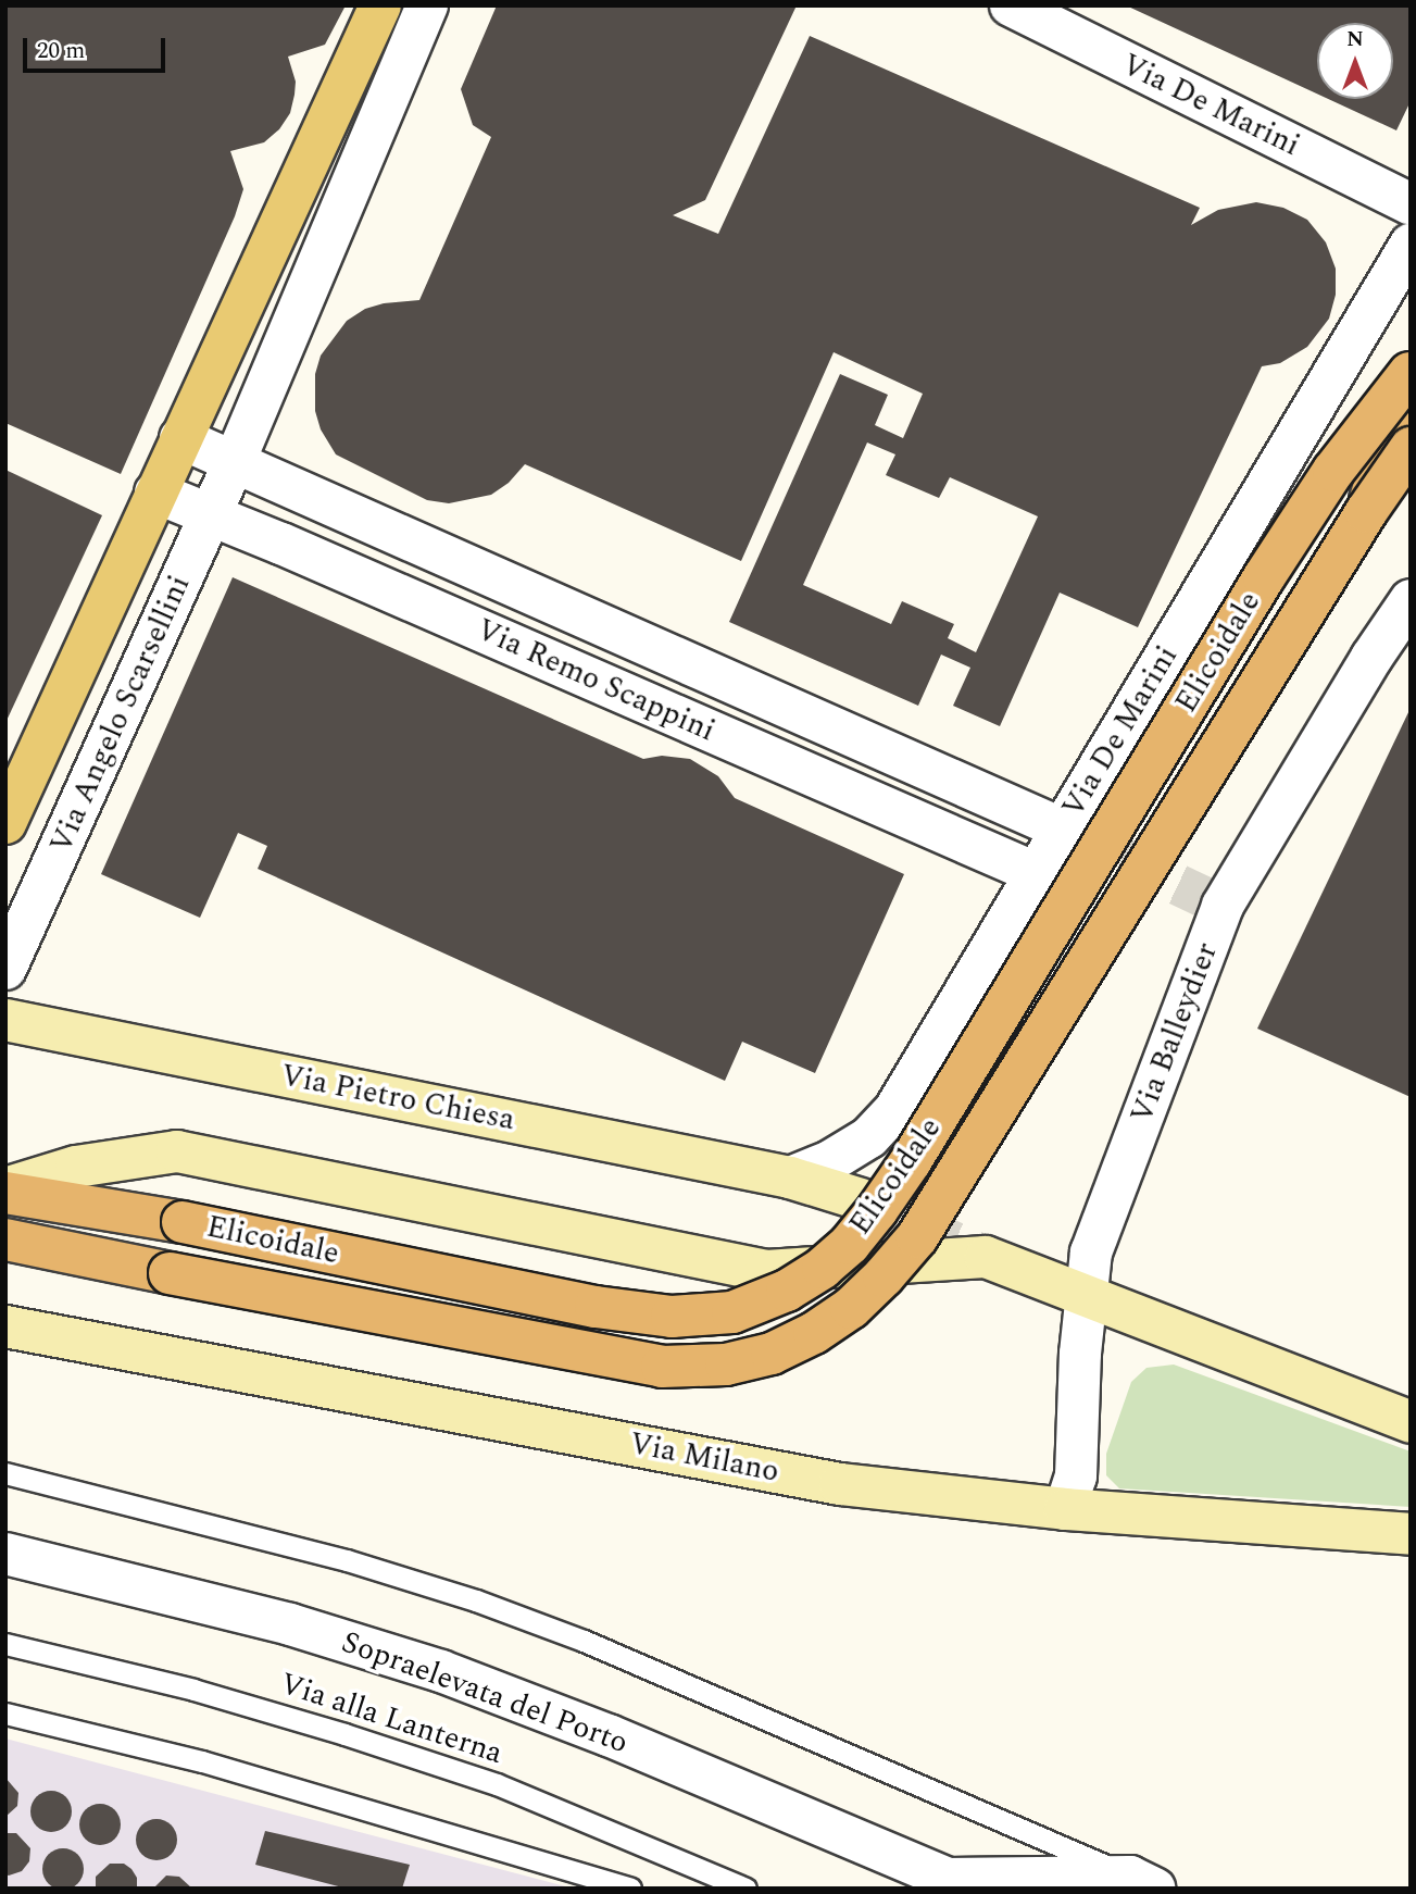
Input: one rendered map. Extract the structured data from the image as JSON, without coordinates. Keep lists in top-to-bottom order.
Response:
{
  "streets": {
    "highway": ["Elicoidale"],
    "main road": ["Via Angelo Scarsellini", "Via Pietro Chiesa", "Via Milano"],
    "street": [
      "Via De Marini",
      "Via Remo Scappini",
      "Via Balleydier",
      "Sopraelevata del Porto"
    ],
    "lane": ["Via alla Lanterna"]
  },
  "crossings": [
    ["Via De Marini", "Via Remo Scappini"],
    ["Via De Marini", "Via Pietro Chiesa"],
    ["Via Remo Scappini", "Via Angelo Scarsellini"],
    ["Via Balleydier", "Via Milano"]
  ],
  "scale_bar": "20 m",
  "north": "top"
}
